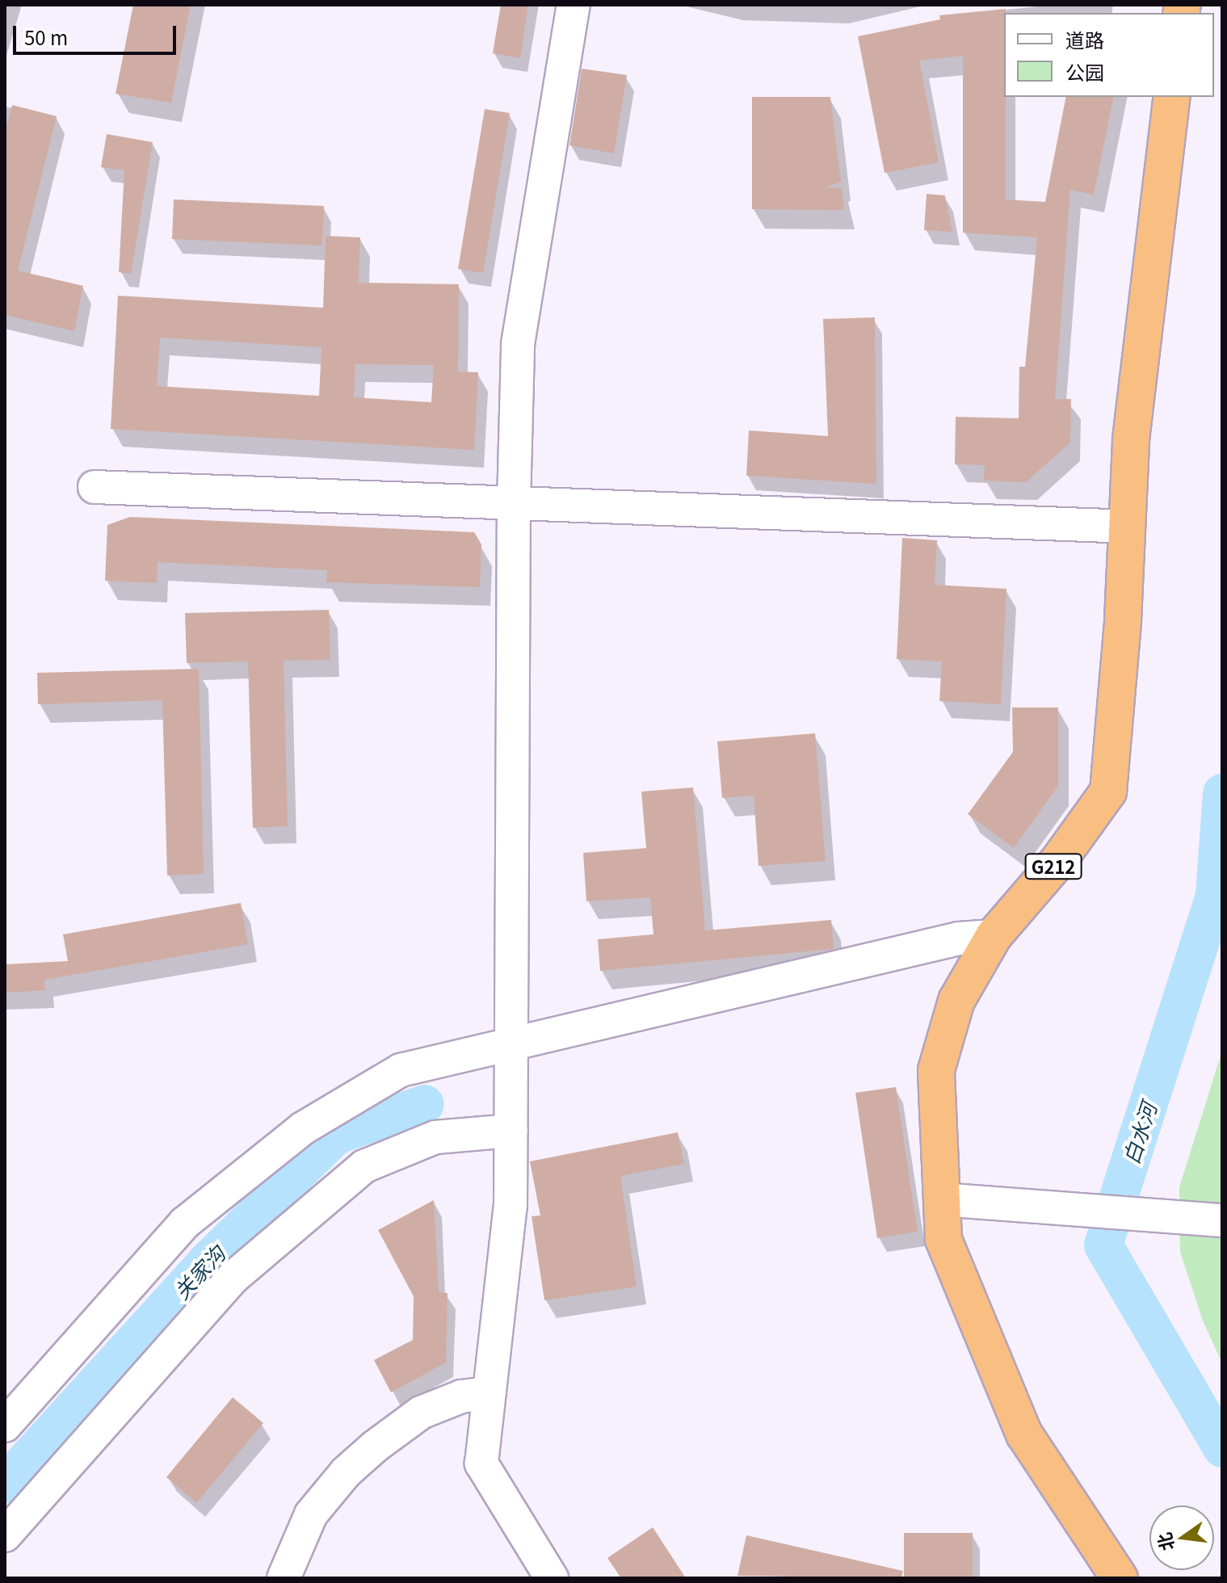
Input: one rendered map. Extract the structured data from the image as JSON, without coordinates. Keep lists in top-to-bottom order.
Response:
{
  "streets": {
    "highway": ["G212"]
  },
  "water": ["白水河", "关家沟"],
  "legend": ["道路", "公园"],
  "scale_bar": "50 m",
  "north": "left"
}
